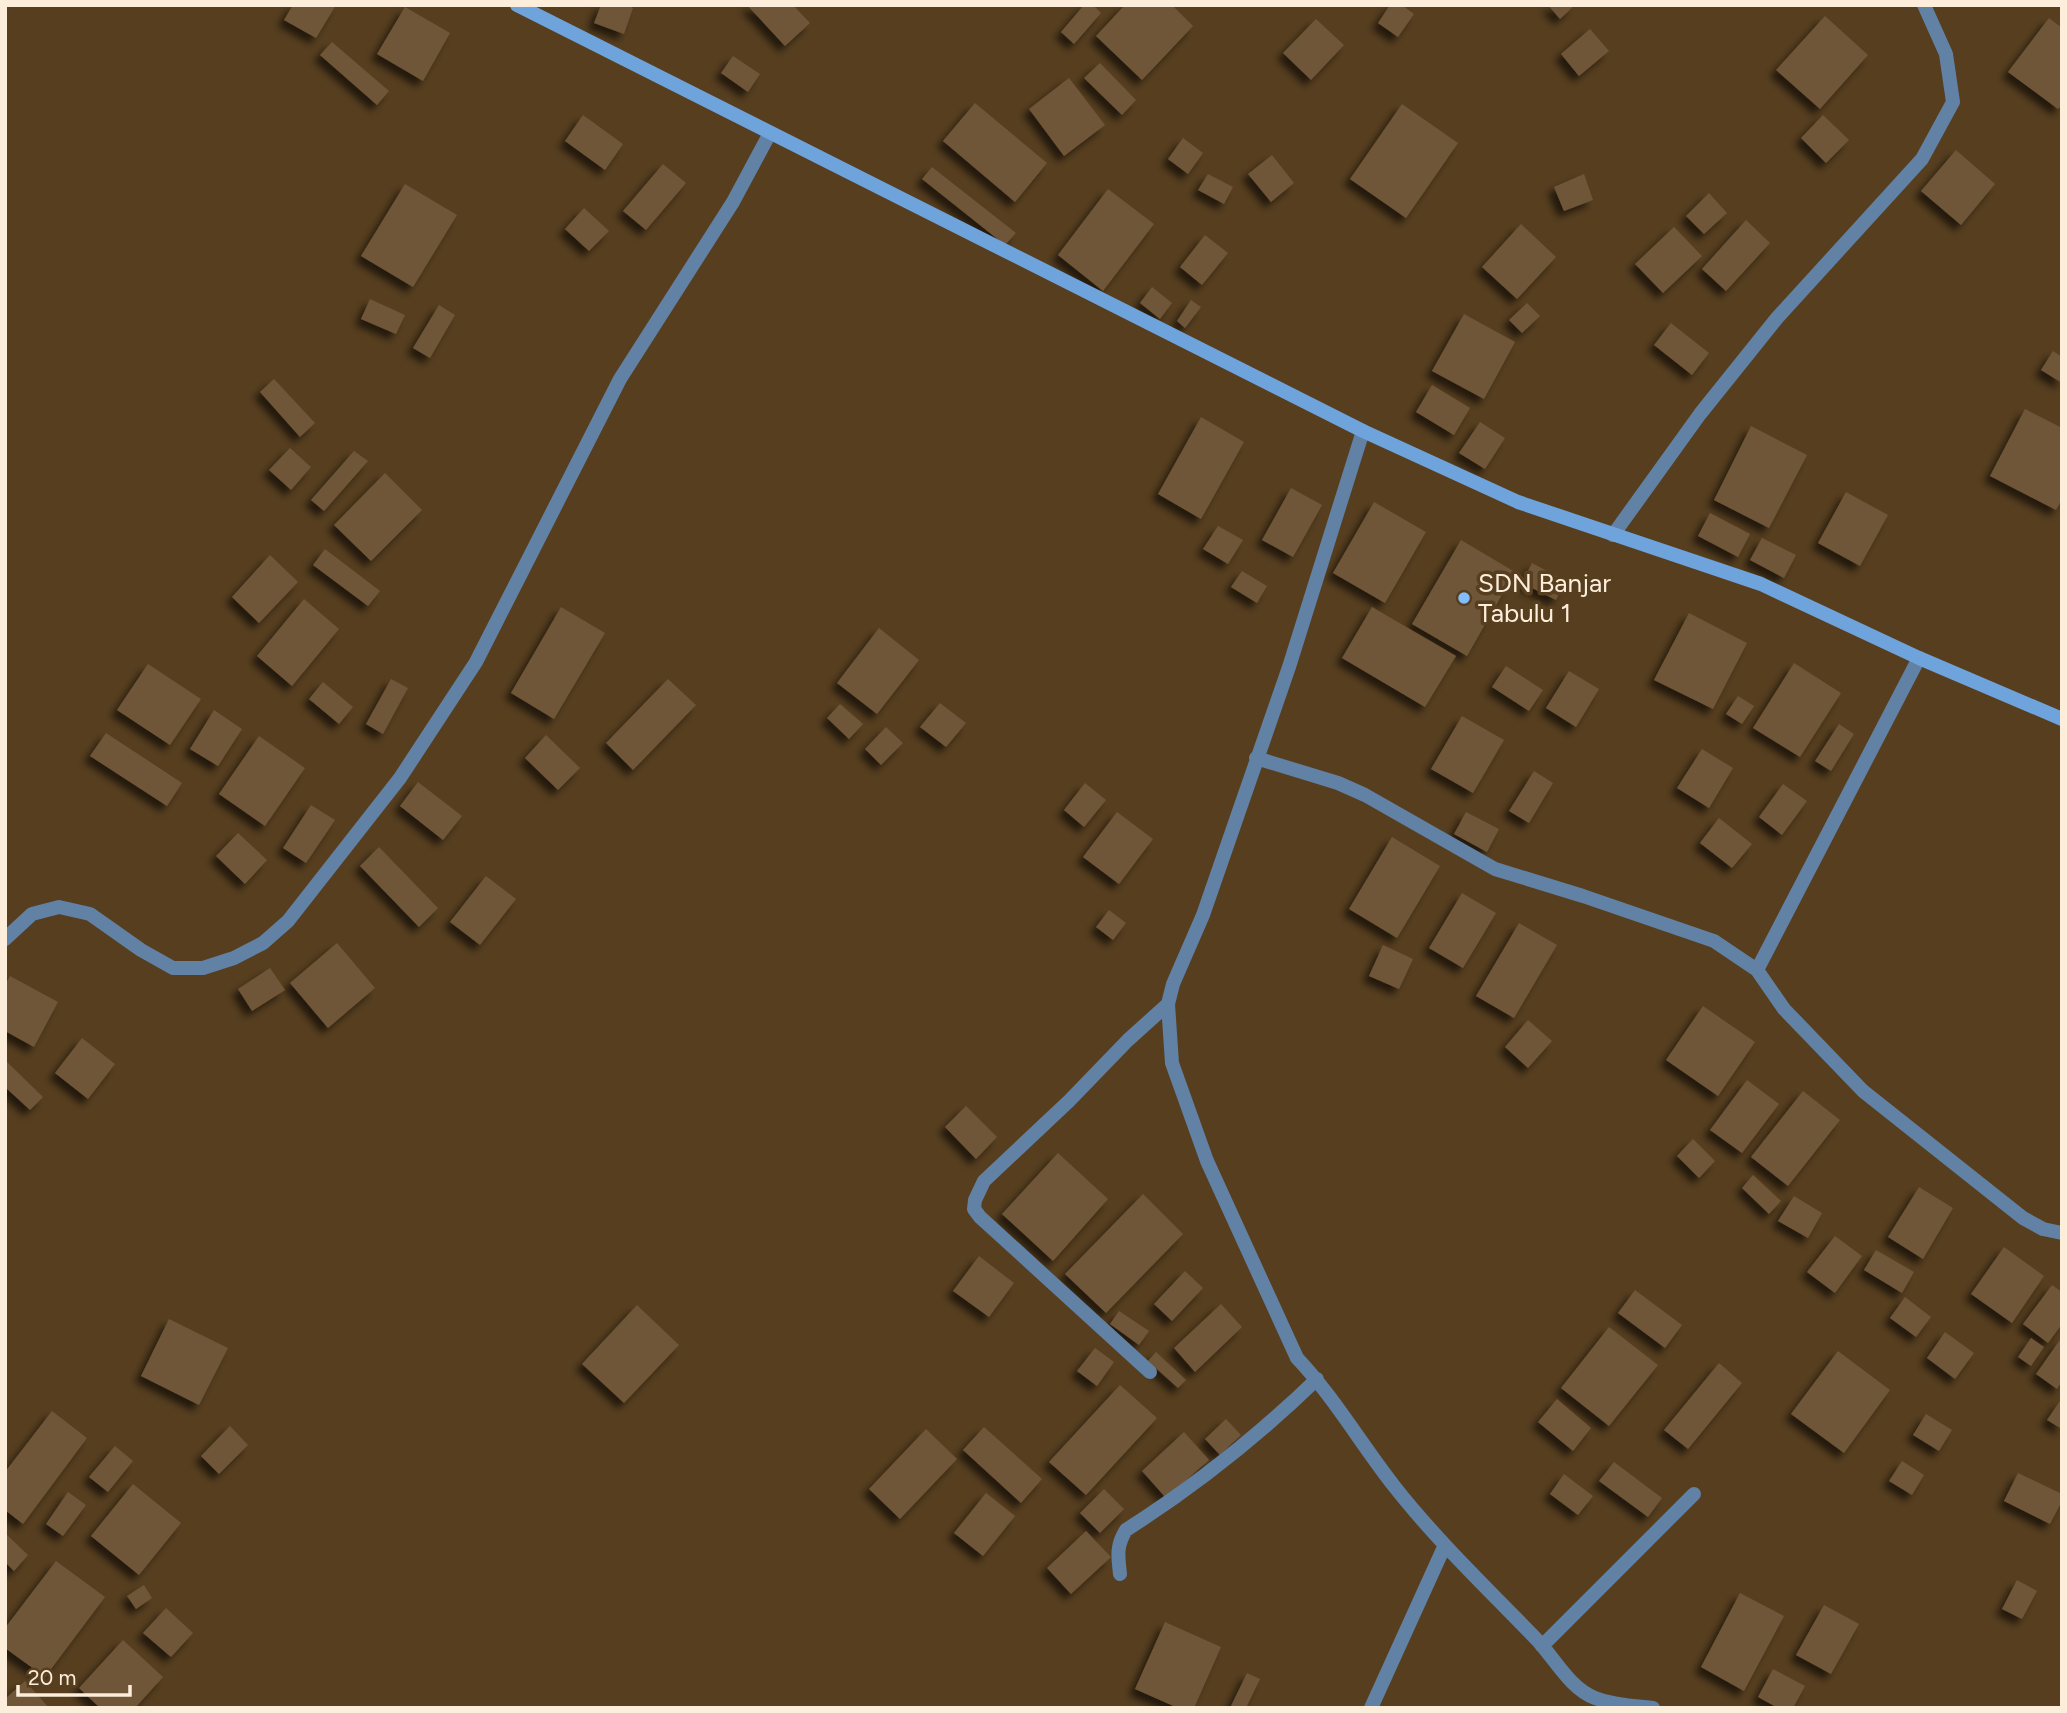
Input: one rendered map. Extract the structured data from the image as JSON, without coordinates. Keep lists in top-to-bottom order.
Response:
{
  "places": ["SDN Banjar Tabulu 1"],
  "scale_bar": "20 m"
}
